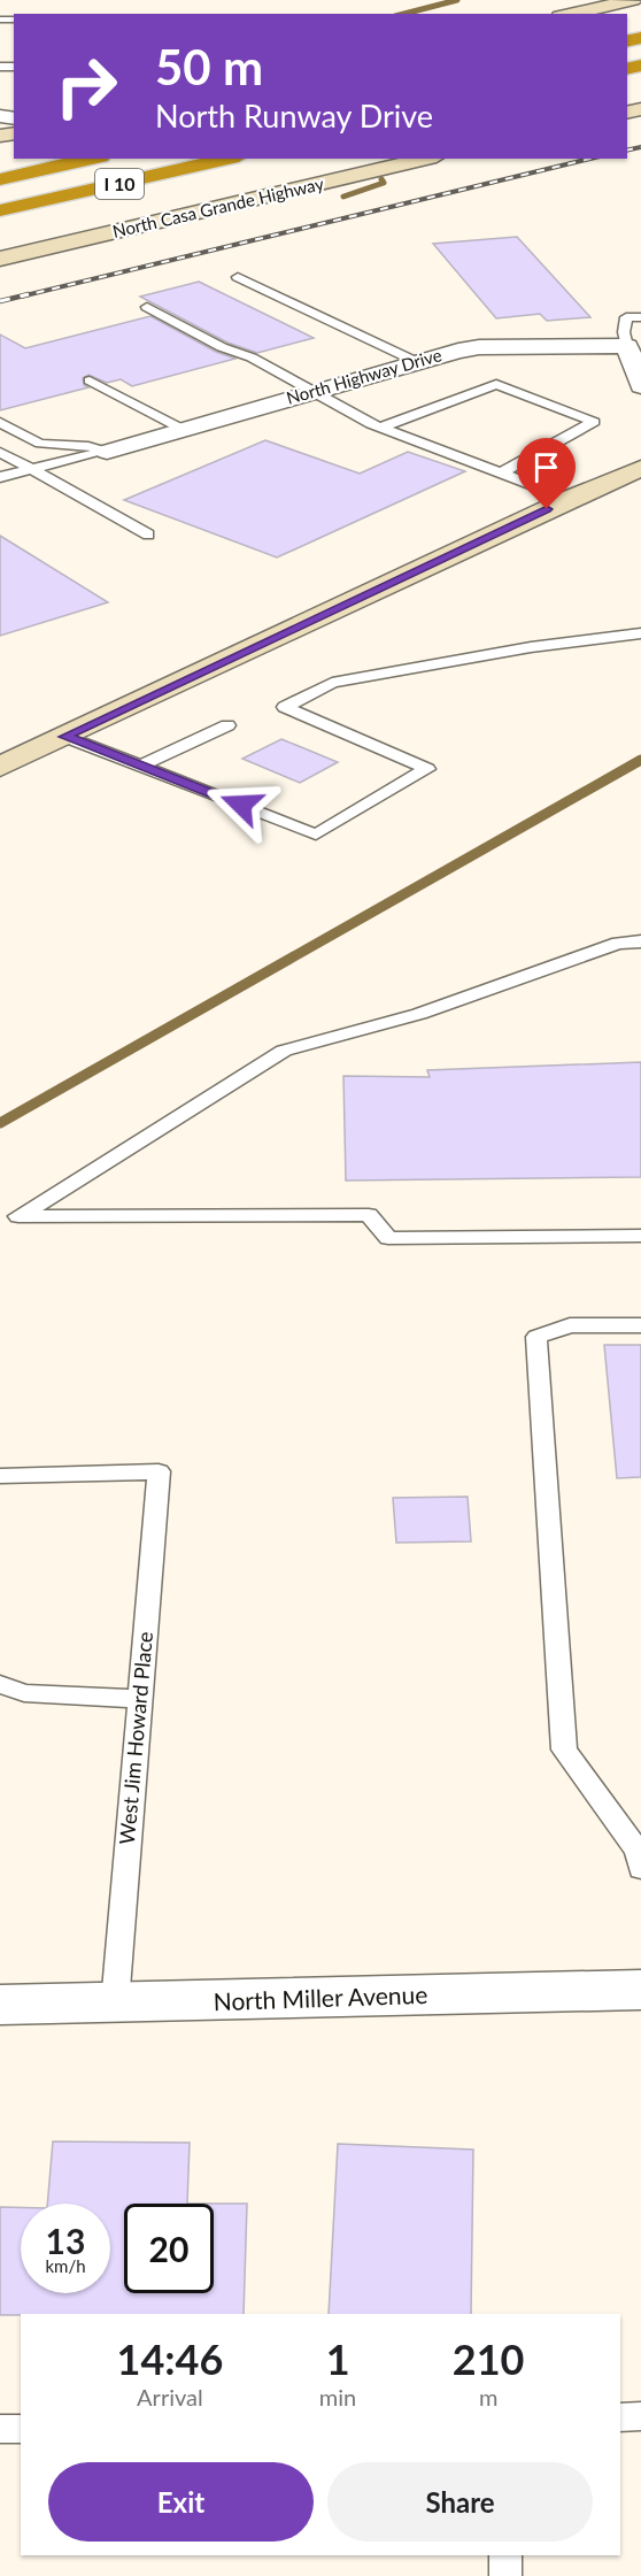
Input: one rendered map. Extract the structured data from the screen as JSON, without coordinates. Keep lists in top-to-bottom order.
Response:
{
  "streets": {
    "highway": ["I 10"],
    "street": ["North Casa Grande Highway", "North Highway Drive", "North Miller Avenue"],
    "lane": ["West Jim Howard Place"]
  },
  "crossings": [
    ["West Jim Howard Place", "North Miller Avenue"]
  ],
  "page": {
    "turn": ["50 m", "North Runway Drive"],
    "speed": "13 km/h",
    "limit": "20",
    "eta": [
      "14:46",
      "Arrival",
      "1",
      "min",
      "210",
      "m"
    ],
    "buttons": ["Exit", "Share"]
  }
}
